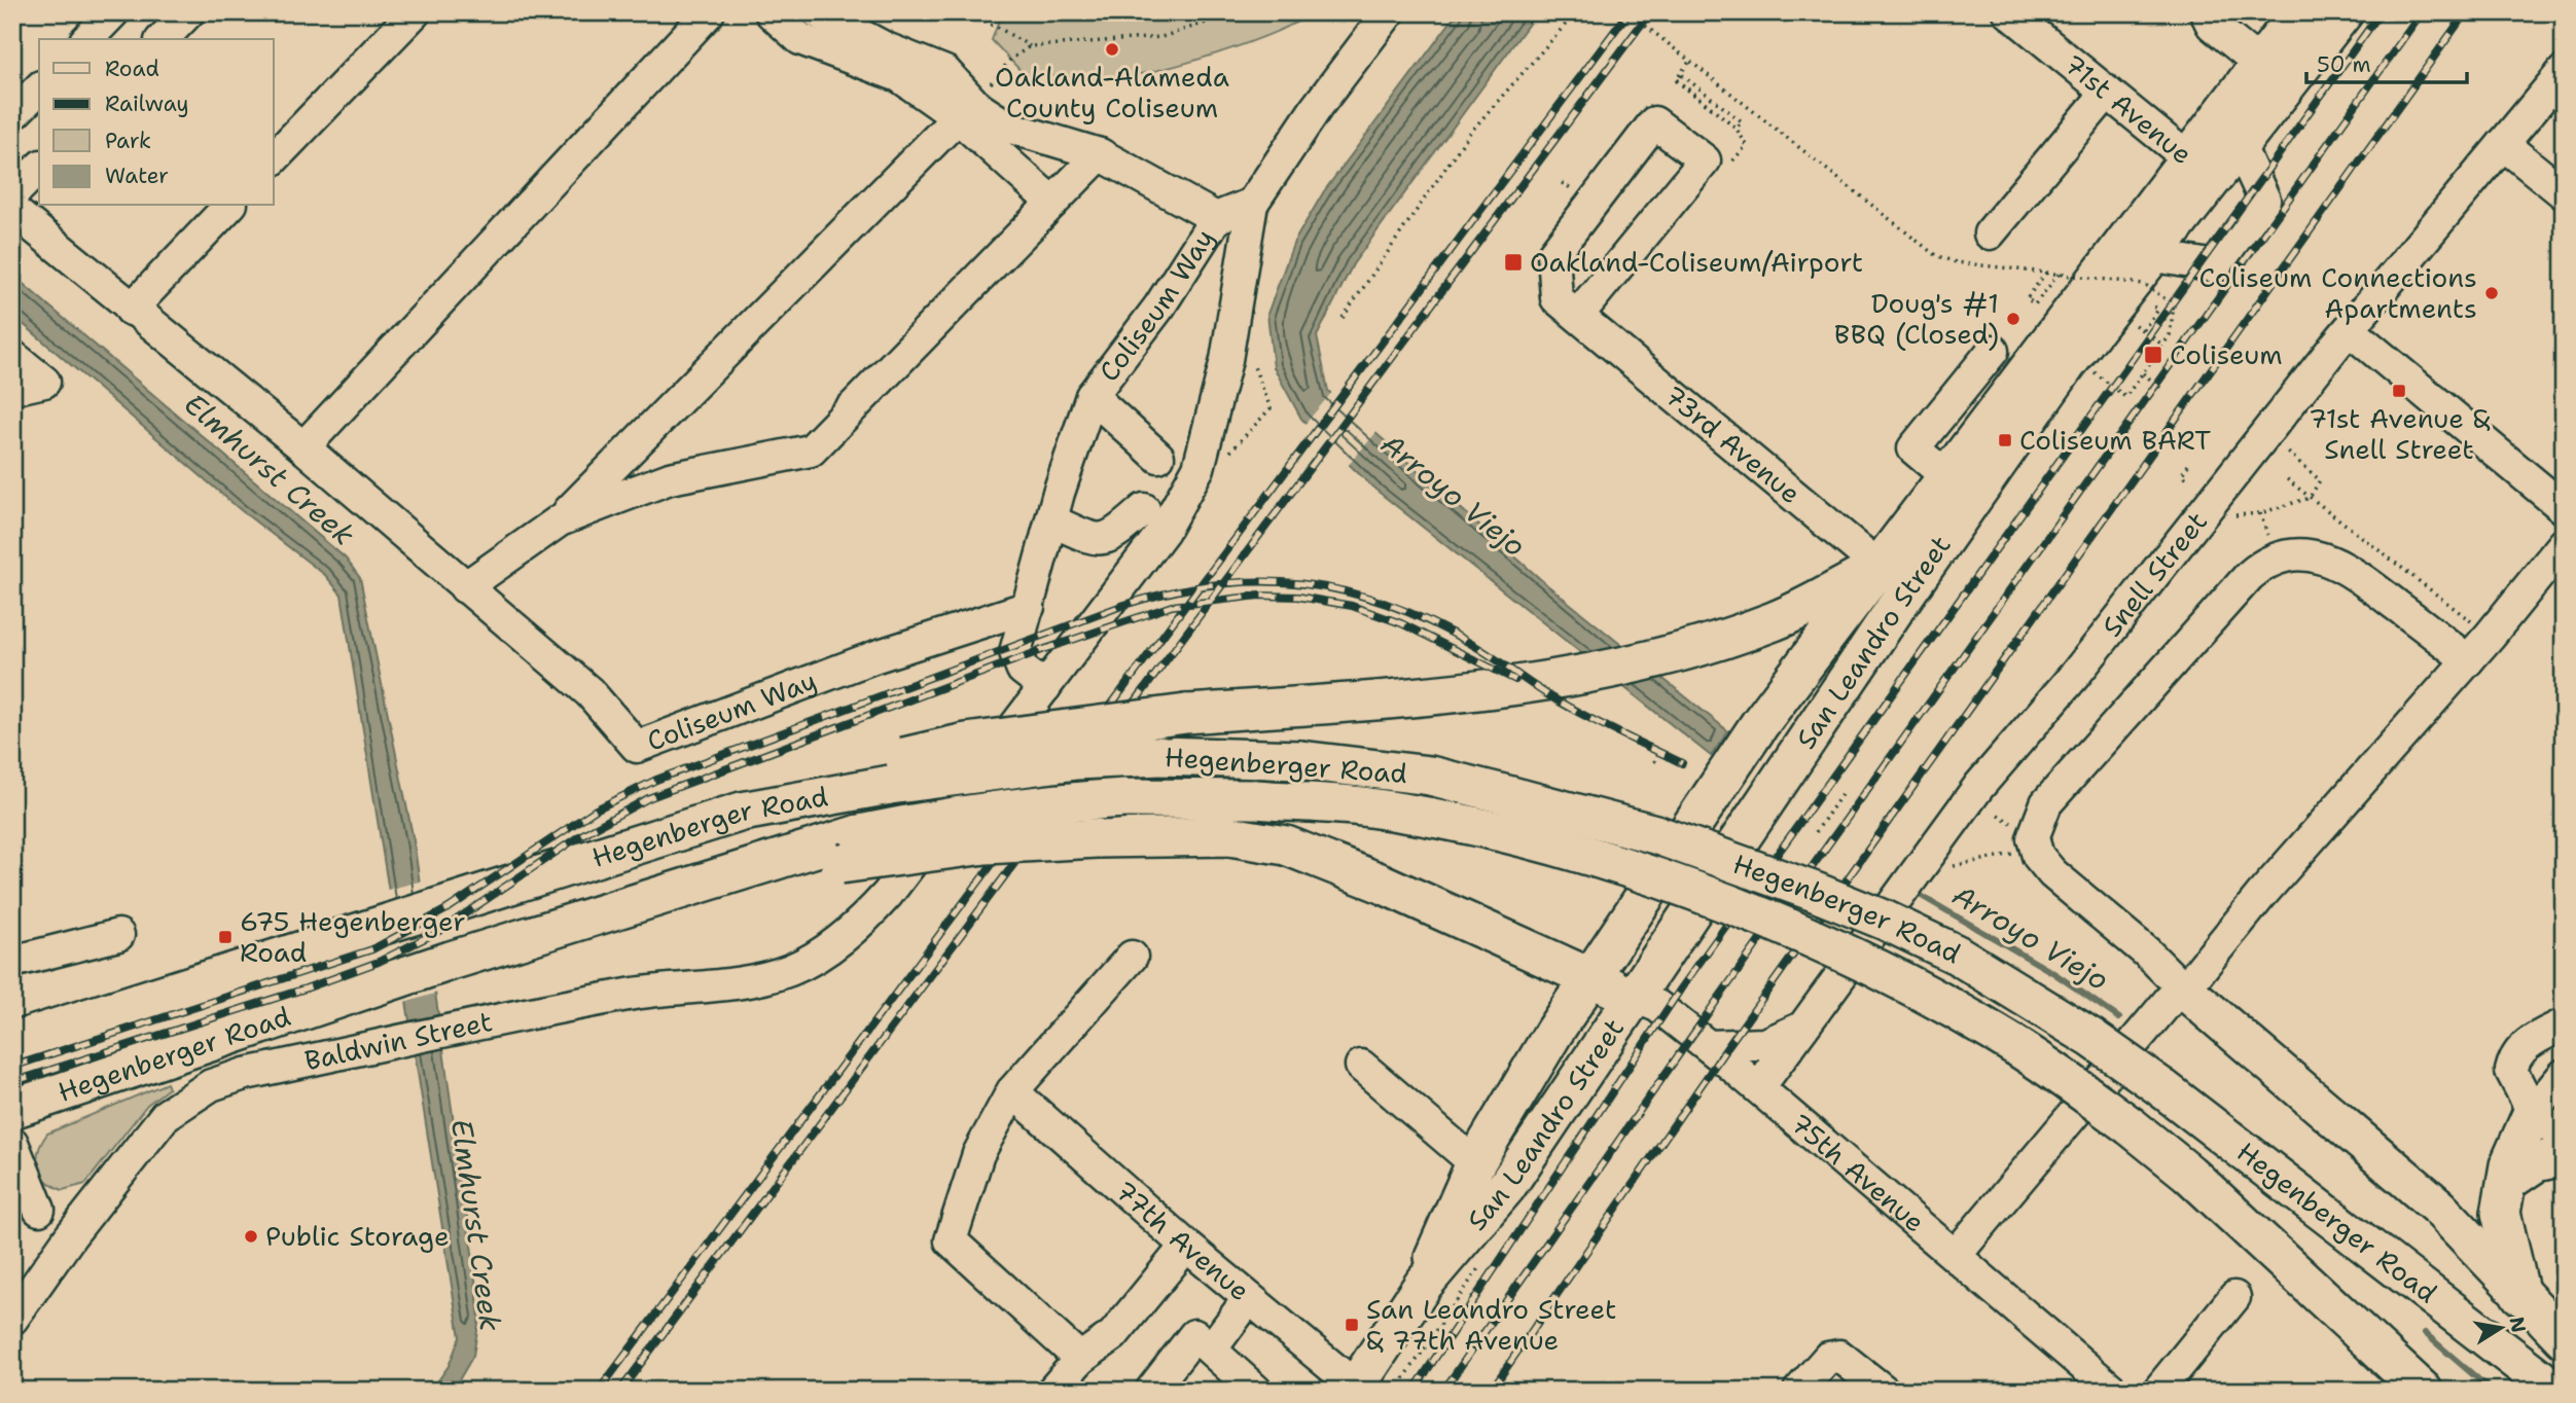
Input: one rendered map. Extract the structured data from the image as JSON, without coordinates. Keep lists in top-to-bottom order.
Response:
{
  "streets": {
    "main road": ["San Leandro Street", "Hegenberger Road", "75th Avenue"],
    "street": [
      "71st Avenue",
      "Coliseum Way",
      "73rd Avenue",
      "Snell Street",
      "Baldwin Street",
      "77th Avenue"
    ]
  },
  "crossings": [
    ["71st Avenue", "San Leandro Street"],
    ["Coliseum Way", "Baldwin Street"],
    ["73rd Avenue", "San Leandro Street"],
    ["Snell Street", "75th Avenue"],
    ["San Leandro Street", "75th Avenue"],
    ["San Leandro Street", "77th Avenue"],
    ["Hegenberger Road", "75th Avenue"]
  ],
  "water": ["Elmhurst Creek", "Arroyo Viejo"],
  "places": {
    "other": [
      "Oakland-Alameda County Coliseum",
      "Coliseum Connections Apartments",
      "Doug's #1 BBQ (Closed)",
      "Public Storage"
    ],
    "transit": [
      "Oakland-Coliseum/Airport",
      "Coliseum",
      "71st Avenue & Snell Street",
      "Coliseum BART",
      "675 Hegenberger Road",
      "San Leandro Street & 77th Avenue"
    ]
  },
  "legend": [
    "Road",
    "Railway",
    "Park",
    "Water"
  ],
  "scale_bar": "50 m",
  "north": "right"
}
